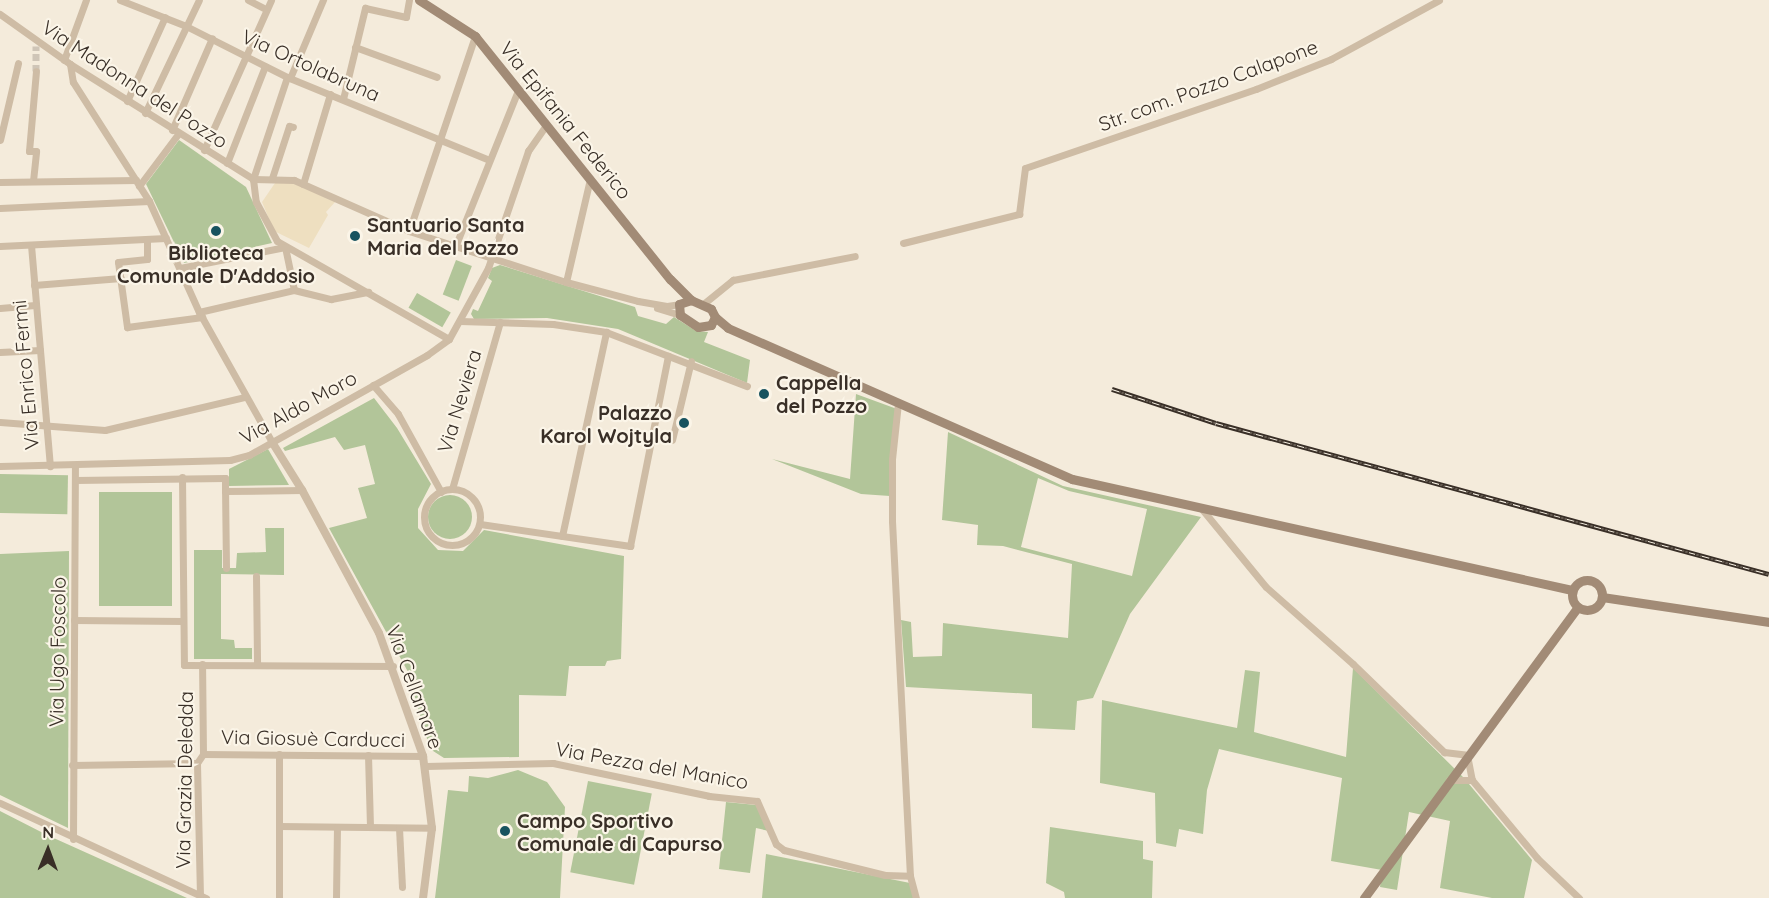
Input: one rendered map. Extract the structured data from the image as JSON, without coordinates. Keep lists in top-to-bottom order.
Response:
{
  "streets": {
    "main road": ["Via Epifania Federico"],
    "street": [
      "Via Ortolabruna",
      "Via Madonna del Pozzo",
      "Str. com. Pozzo Calapone",
      "Via Enrico Fermi",
      "Via Neviera",
      "Via Aldo Moro",
      "Via Ugo Foscolo",
      "Via Cellamare",
      "Via Giosuè Carducci",
      "Via Pezza del Manico",
      "Via Grazia Deledda"
    ]
  },
  "crossings": [
    ["Via Epifania Federico", "Via Aldo Moro"],
    ["Via Enrico Fermi", "Via Aldo Moro"],
    ["Via Aldo Moro", "Via Ugo Foscolo"],
    ["Via Aldo Moro", "Via Cellamare"],
    ["Via Ugo Foscolo", "Via Giosuè Carducci"],
    ["Via Cellamare", "Via Giosuè Carducci"],
    ["Via Cellamare", "Via Pezza del Manico"],
    ["Via Giosuè Carducci", "Via Grazia Deledda"]
  ],
  "places": [
    "Biblioteca Comunale D'Addosio",
    "Santuario Santa Maria del Pozzo",
    "Cappella del Pozzo",
    "Palazzo Karol Wojtyla",
    "Campo Sportivo Comunale di Capurso"
  ],
  "north": "top"
}
